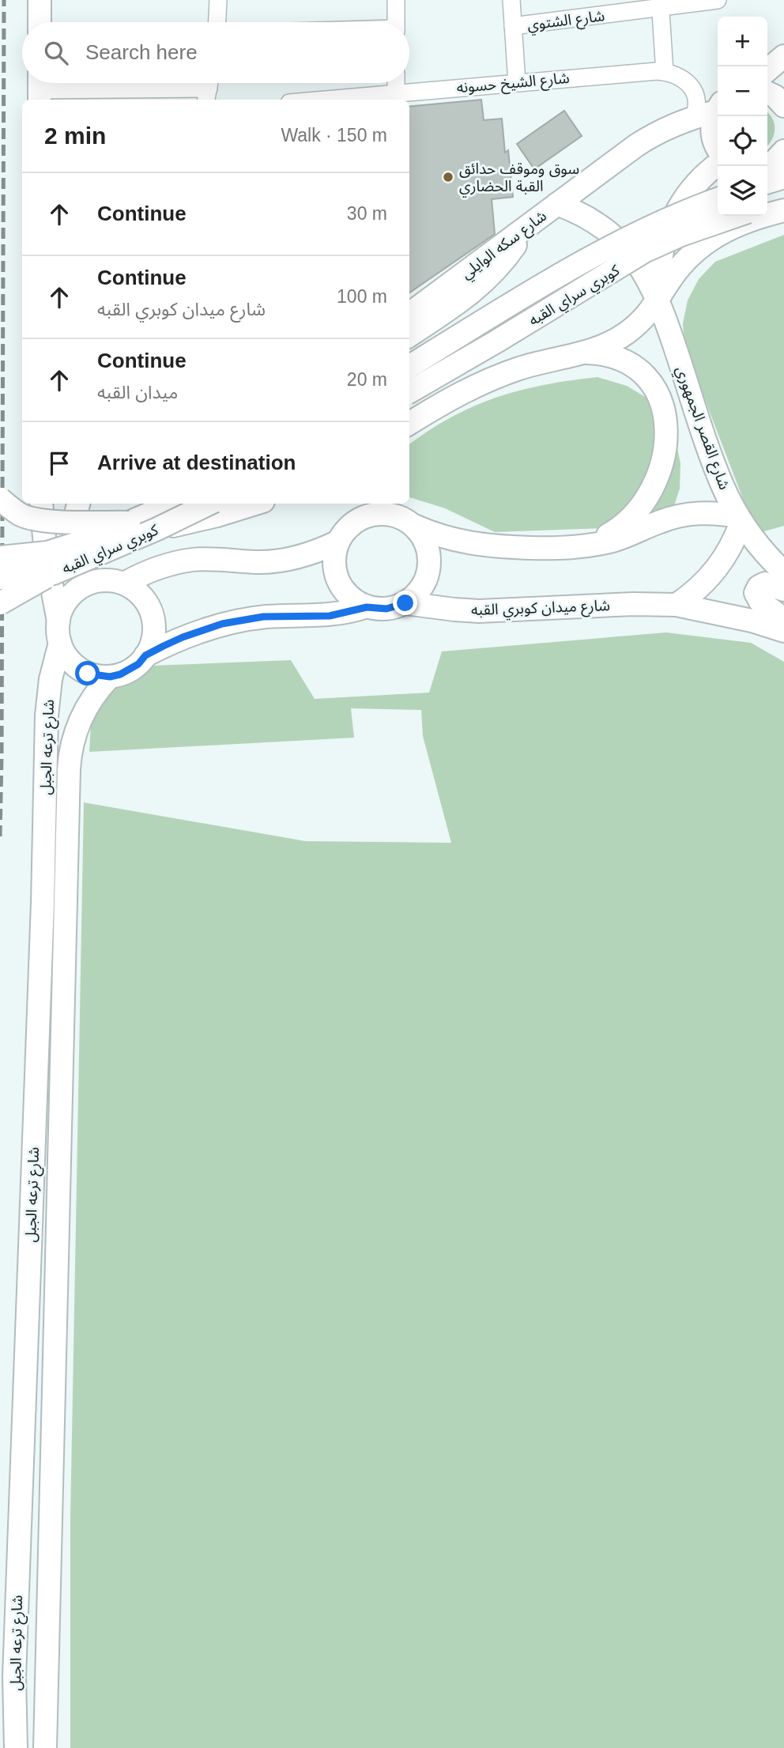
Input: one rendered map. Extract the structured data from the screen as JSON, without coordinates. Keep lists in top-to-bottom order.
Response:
{
  "streets": {
    "main road": [
      "شارع سكه الوايلي",
      "كوبري سراي القبه",
      "شارع القصر الجمهوري",
      "شارع ميدان كوبري القبه",
      "شارع ترعه الجبل"
    ],
    "street": ["شارع الشتوي", "شارع الشيخ حسونه"]
  },
  "crossings": [
    ["شارع سكه الوايلي", "شارع القصر الجمهوري"]
  ],
  "places": ["سوق وموقف حدائق القبة الحضاري"],
  "page": {
    "map_buttons": ["+", "−"],
    "search": "Search here",
    "heading": ["2 min", "Walk · 150 m"],
    "list": [
      ["Continue", "30 m"],
      ["Continue", "شارع ميدان كوبري القبه", "100 m"],
      ["Continue", "ميدان القبه", "20 m"],
      "Arrive at destination"
    ]
  }
}
